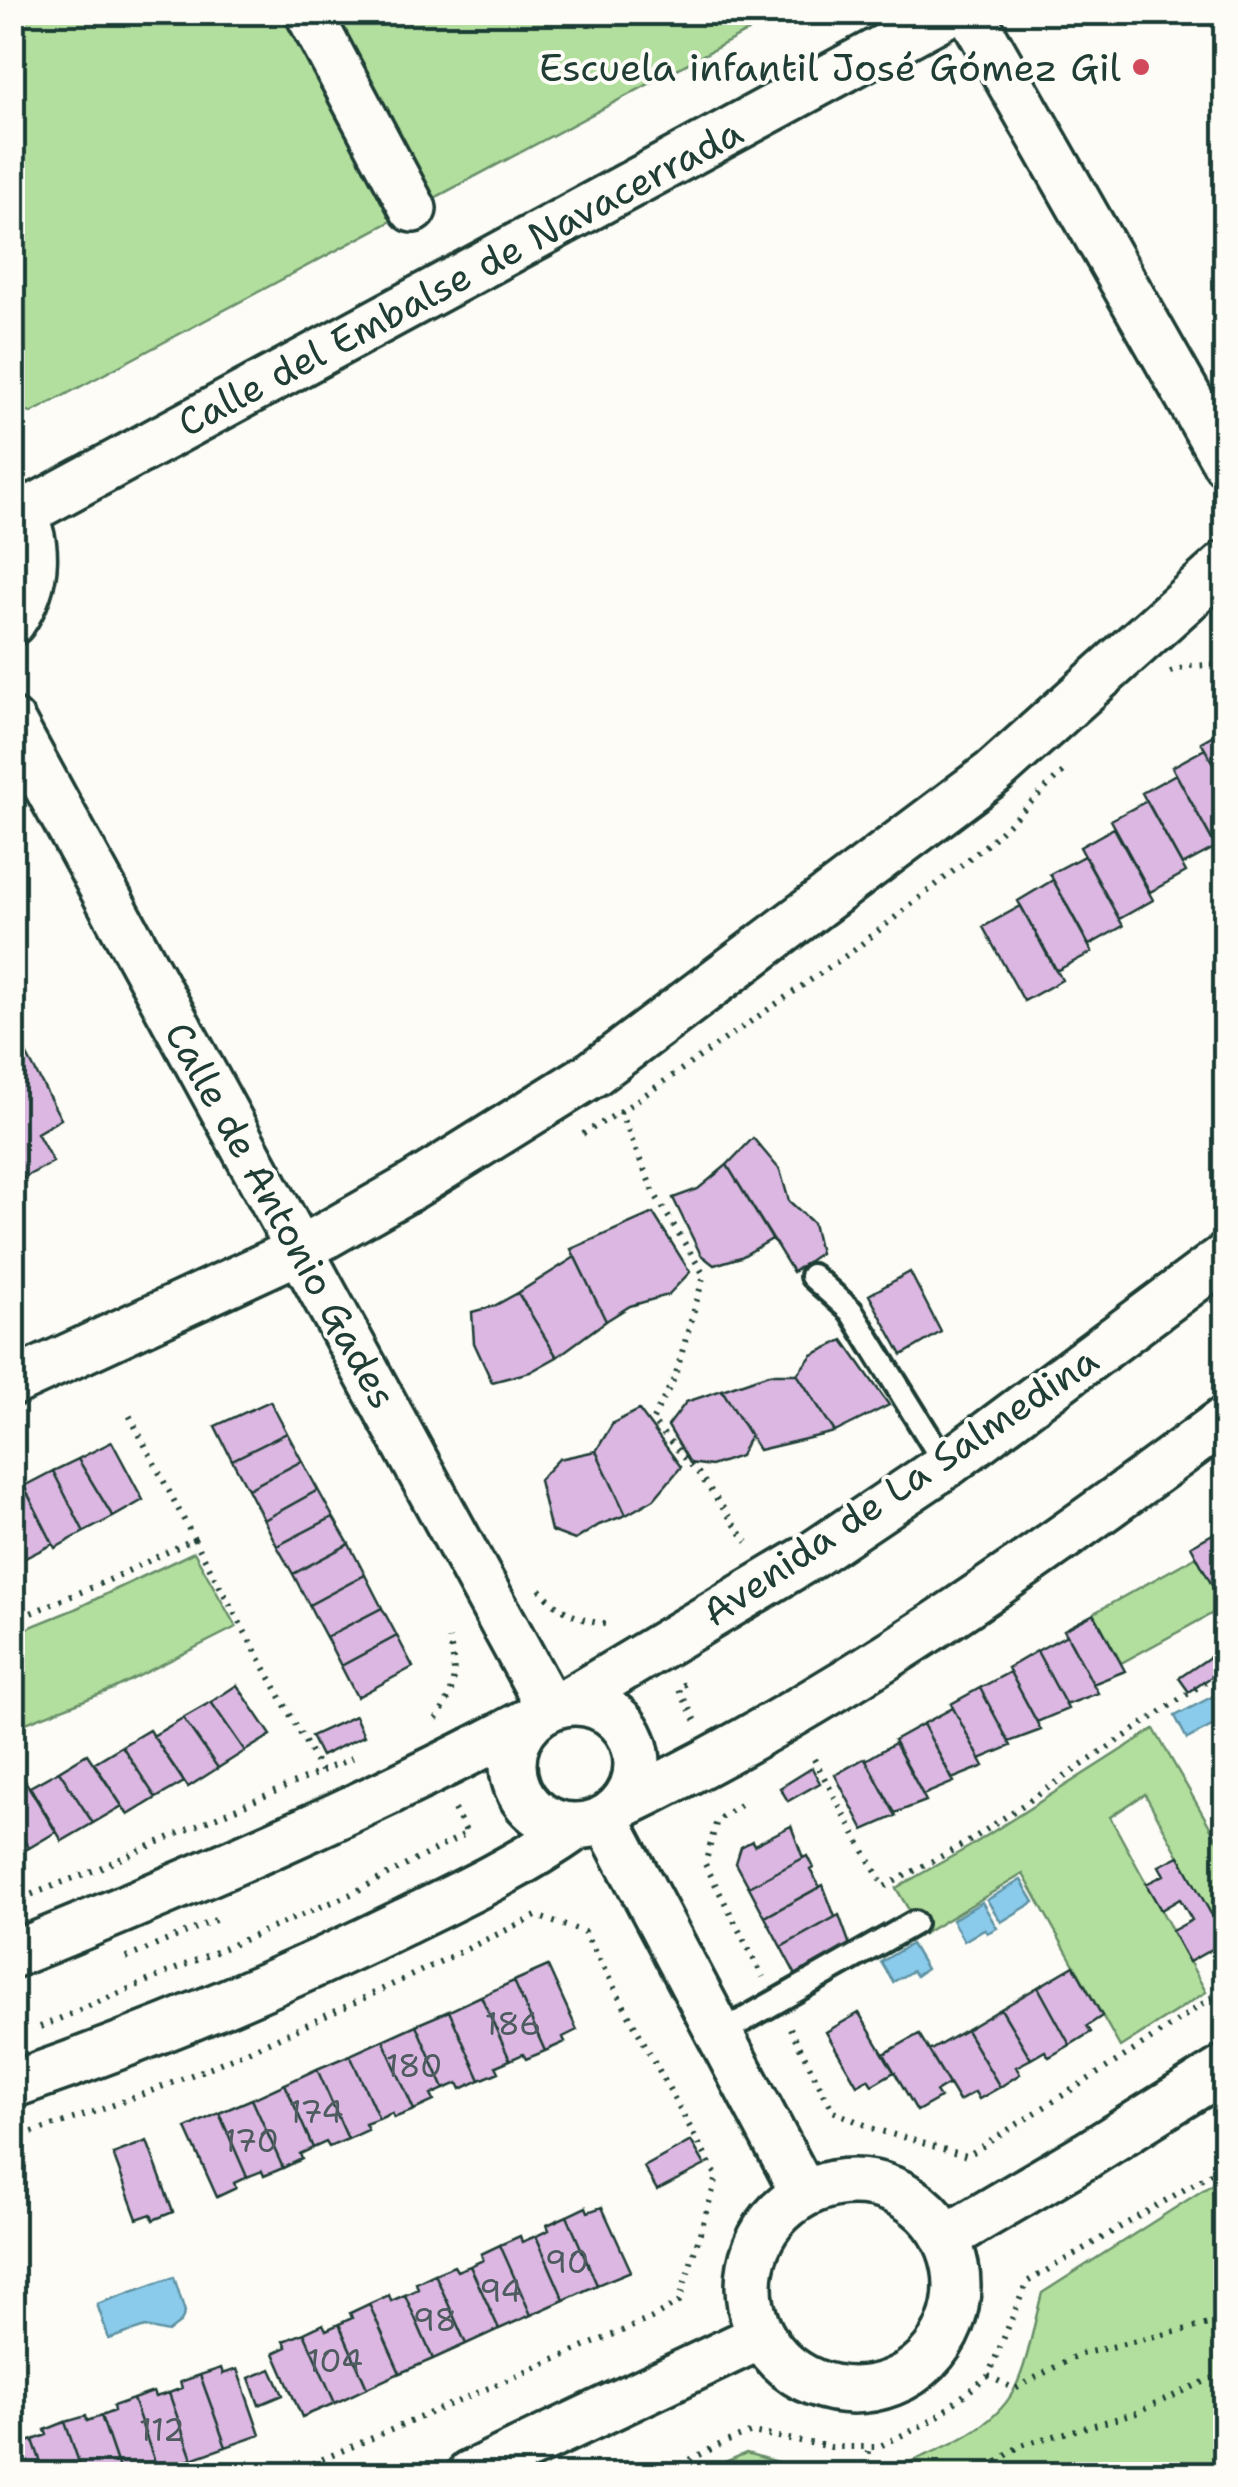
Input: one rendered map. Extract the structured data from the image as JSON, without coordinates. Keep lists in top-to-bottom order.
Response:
{
  "streets": {
    "street": ["Calle del Embalse de Navacerrada", "Calle de Antonio Gades", "Avenida de La Salmedina"]
  },
  "crossings": [
    ["Calle de Antonio Gades", "Avenida de La Salmedina"]
  ],
  "places": ["Escuela infantil José Gómez Gil"],
  "house_numbers": [
    "186",
    "180",
    "174",
    "170",
    "90",
    "94",
    "98",
    "104",
    "112"
  ]
}
